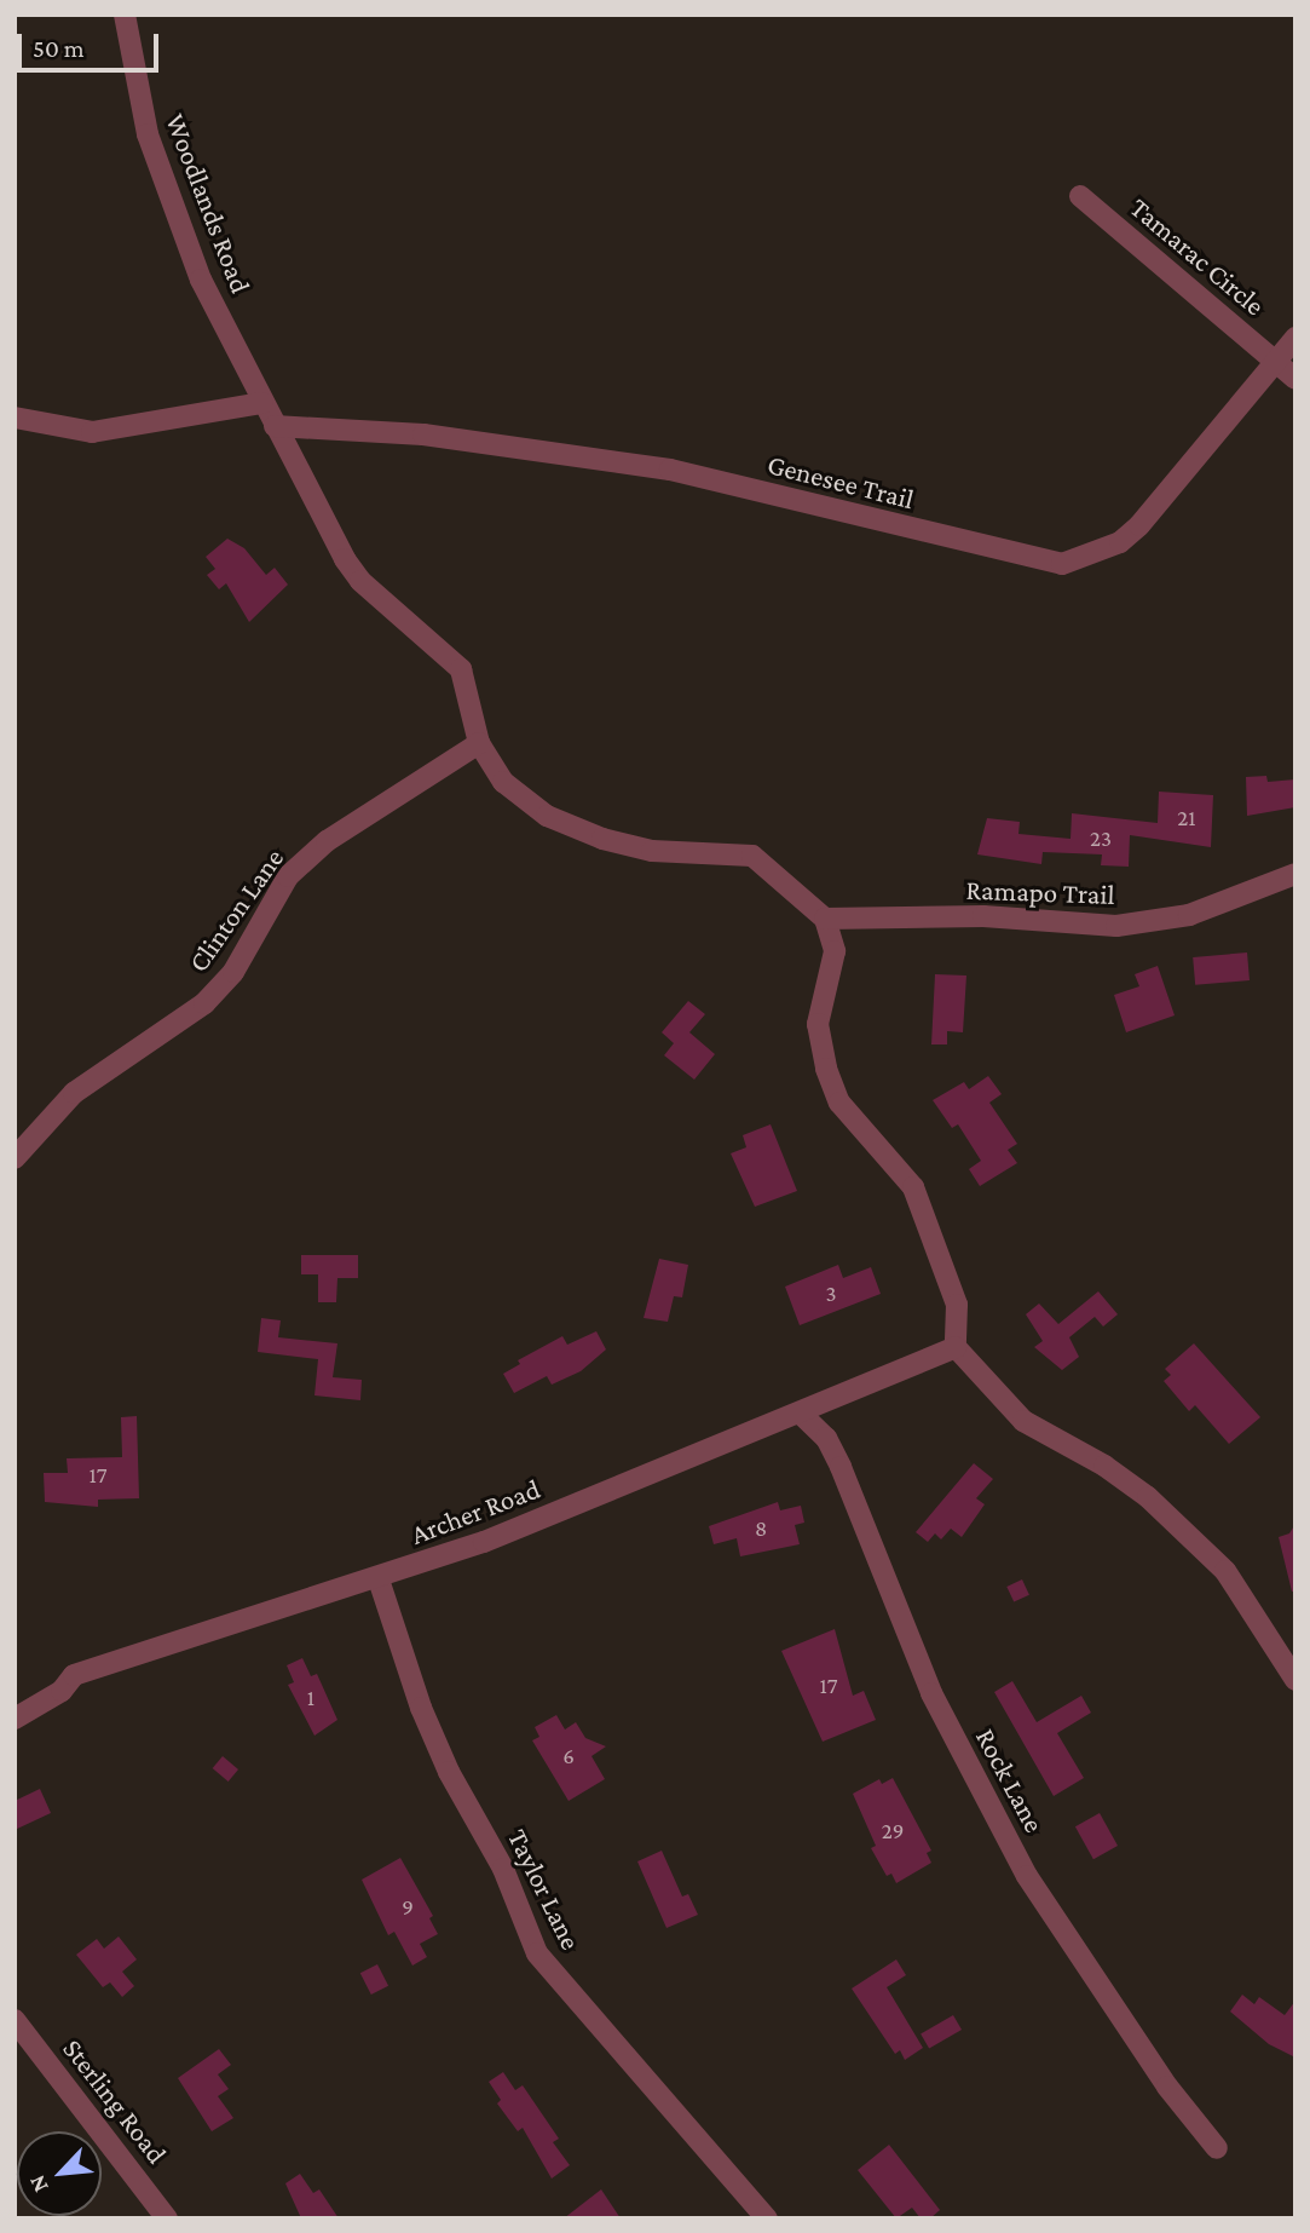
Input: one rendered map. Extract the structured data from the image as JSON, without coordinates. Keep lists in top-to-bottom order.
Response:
{
  "streets": {
    "street": [
      "Woodlands Road",
      "Tamarac Circle",
      "Genesee Trail",
      "Ramapo Trail",
      "Clinton Lane",
      "Archer Road",
      "Rock Lane",
      "Taylor Lane",
      "Sterling Road"
    ]
  },
  "crossings": [
    ["Woodlands Road", "Genesee Trail"],
    ["Woodlands Road", "Ramapo Trail"],
    ["Woodlands Road", "Clinton Lane"],
    ["Tamarac Circle", "Genesee Trail"],
    ["Archer Road", "Rock Lane"],
    ["Archer Road", "Taylor Lane"]
  ],
  "house_numbers": [
    "21",
    "23",
    "3",
    "17",
    "8",
    "17",
    "1",
    "6",
    "29",
    "9"
  ],
  "scale_bar": "50 m",
  "north": "bottom left"
}
